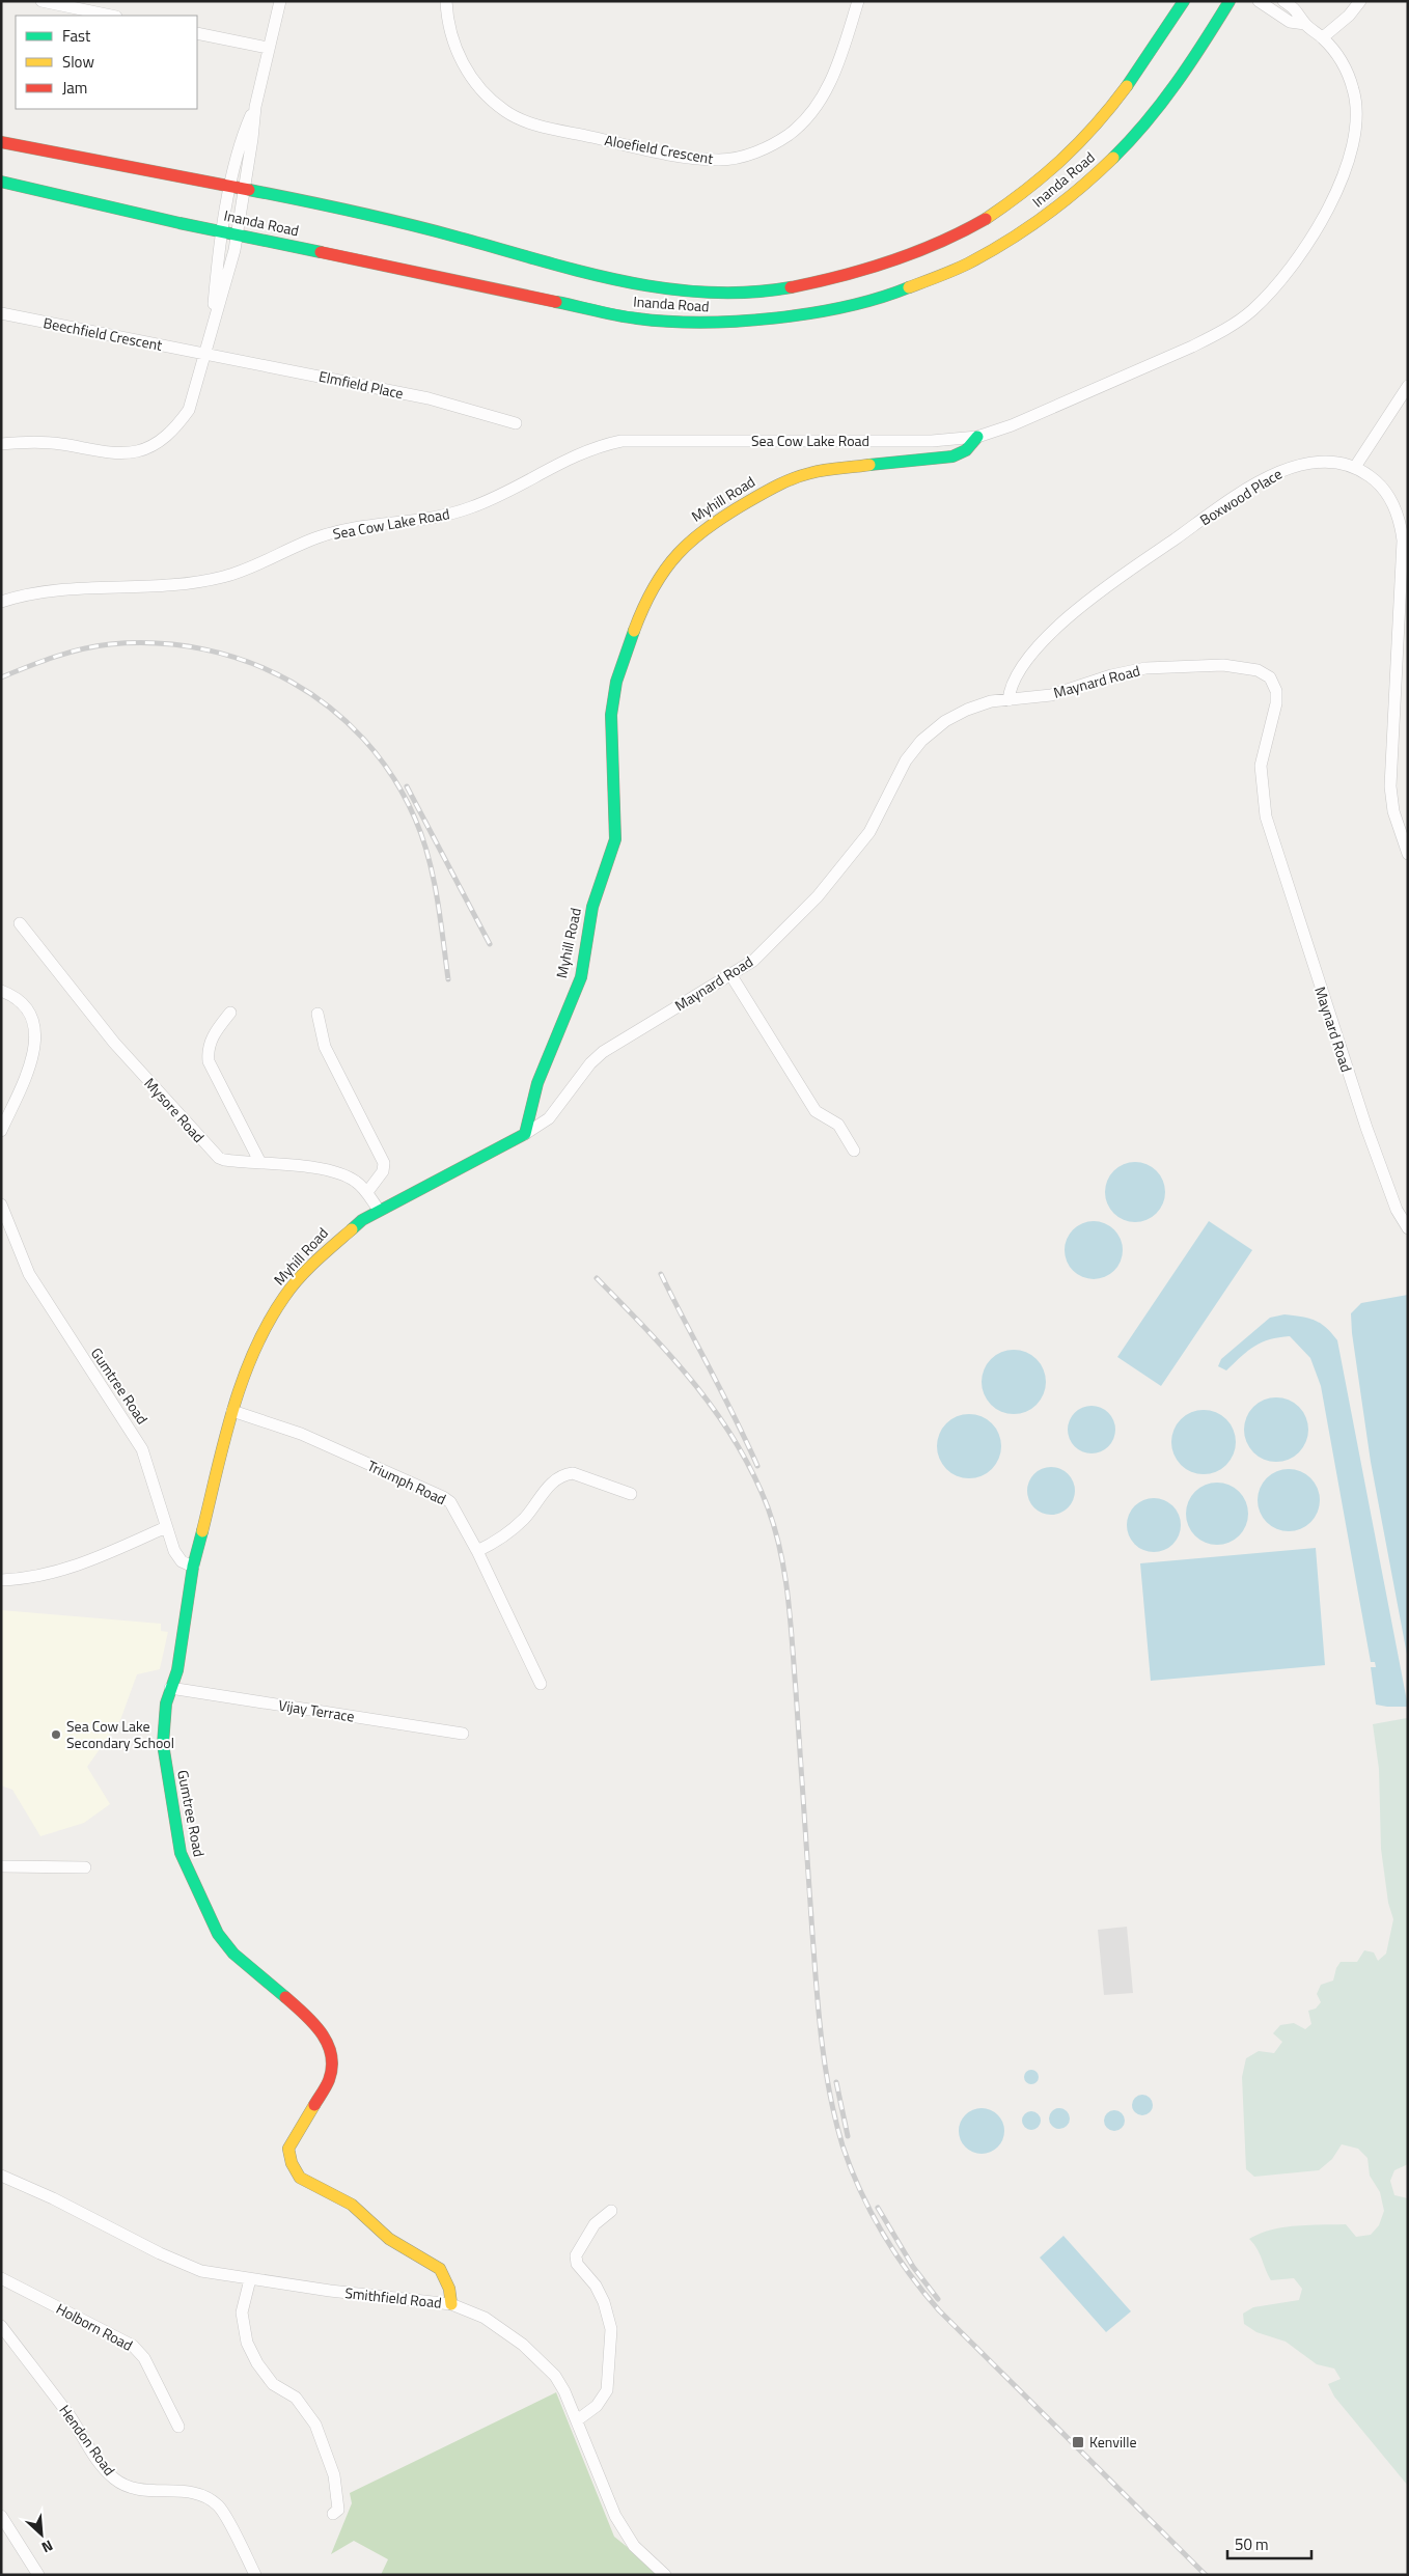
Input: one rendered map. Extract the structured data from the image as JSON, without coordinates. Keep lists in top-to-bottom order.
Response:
{
  "streets": {
    "main road": ["Inanda Road", "Myhill Road", "Gumtree Road"],
    "street": [
      "Aloefield Crescent",
      "Beechfield Crescent",
      "Elmfield Place",
      "Sea Cow Lake Road",
      "Boxwood Place",
      "Maynard Road",
      "Mysore Road",
      "Triumph Road",
      "Vijay Terrace",
      "Smithfield Road",
      "Holborn Road",
      "Hendon Road"
    ]
  },
  "crossings": [
    ["Beechfield Crescent", "Elmfield Place"],
    ["Sea Cow Lake Road", "Myhill Road"],
    ["Boxwood Place", "Maynard Road"],
    ["Myhill Road", "Maynard Road"],
    ["Myhill Road", "Mysore Road"],
    ["Myhill Road", "Gumtree Road"],
    ["Myhill Road", "Triumph Road"],
    ["Gumtree Road", "Vijay Terrace"],
    ["Gumtree Road", "Smithfield Road"]
  ],
  "places": {
    "other": ["Sea Cow Lake Secondary School"],
    "transit": ["Kenville"]
  },
  "legend": ["Fast", "Slow", "Jam"],
  "scale_bar": "50 m",
  "north": "bottom right"
}
